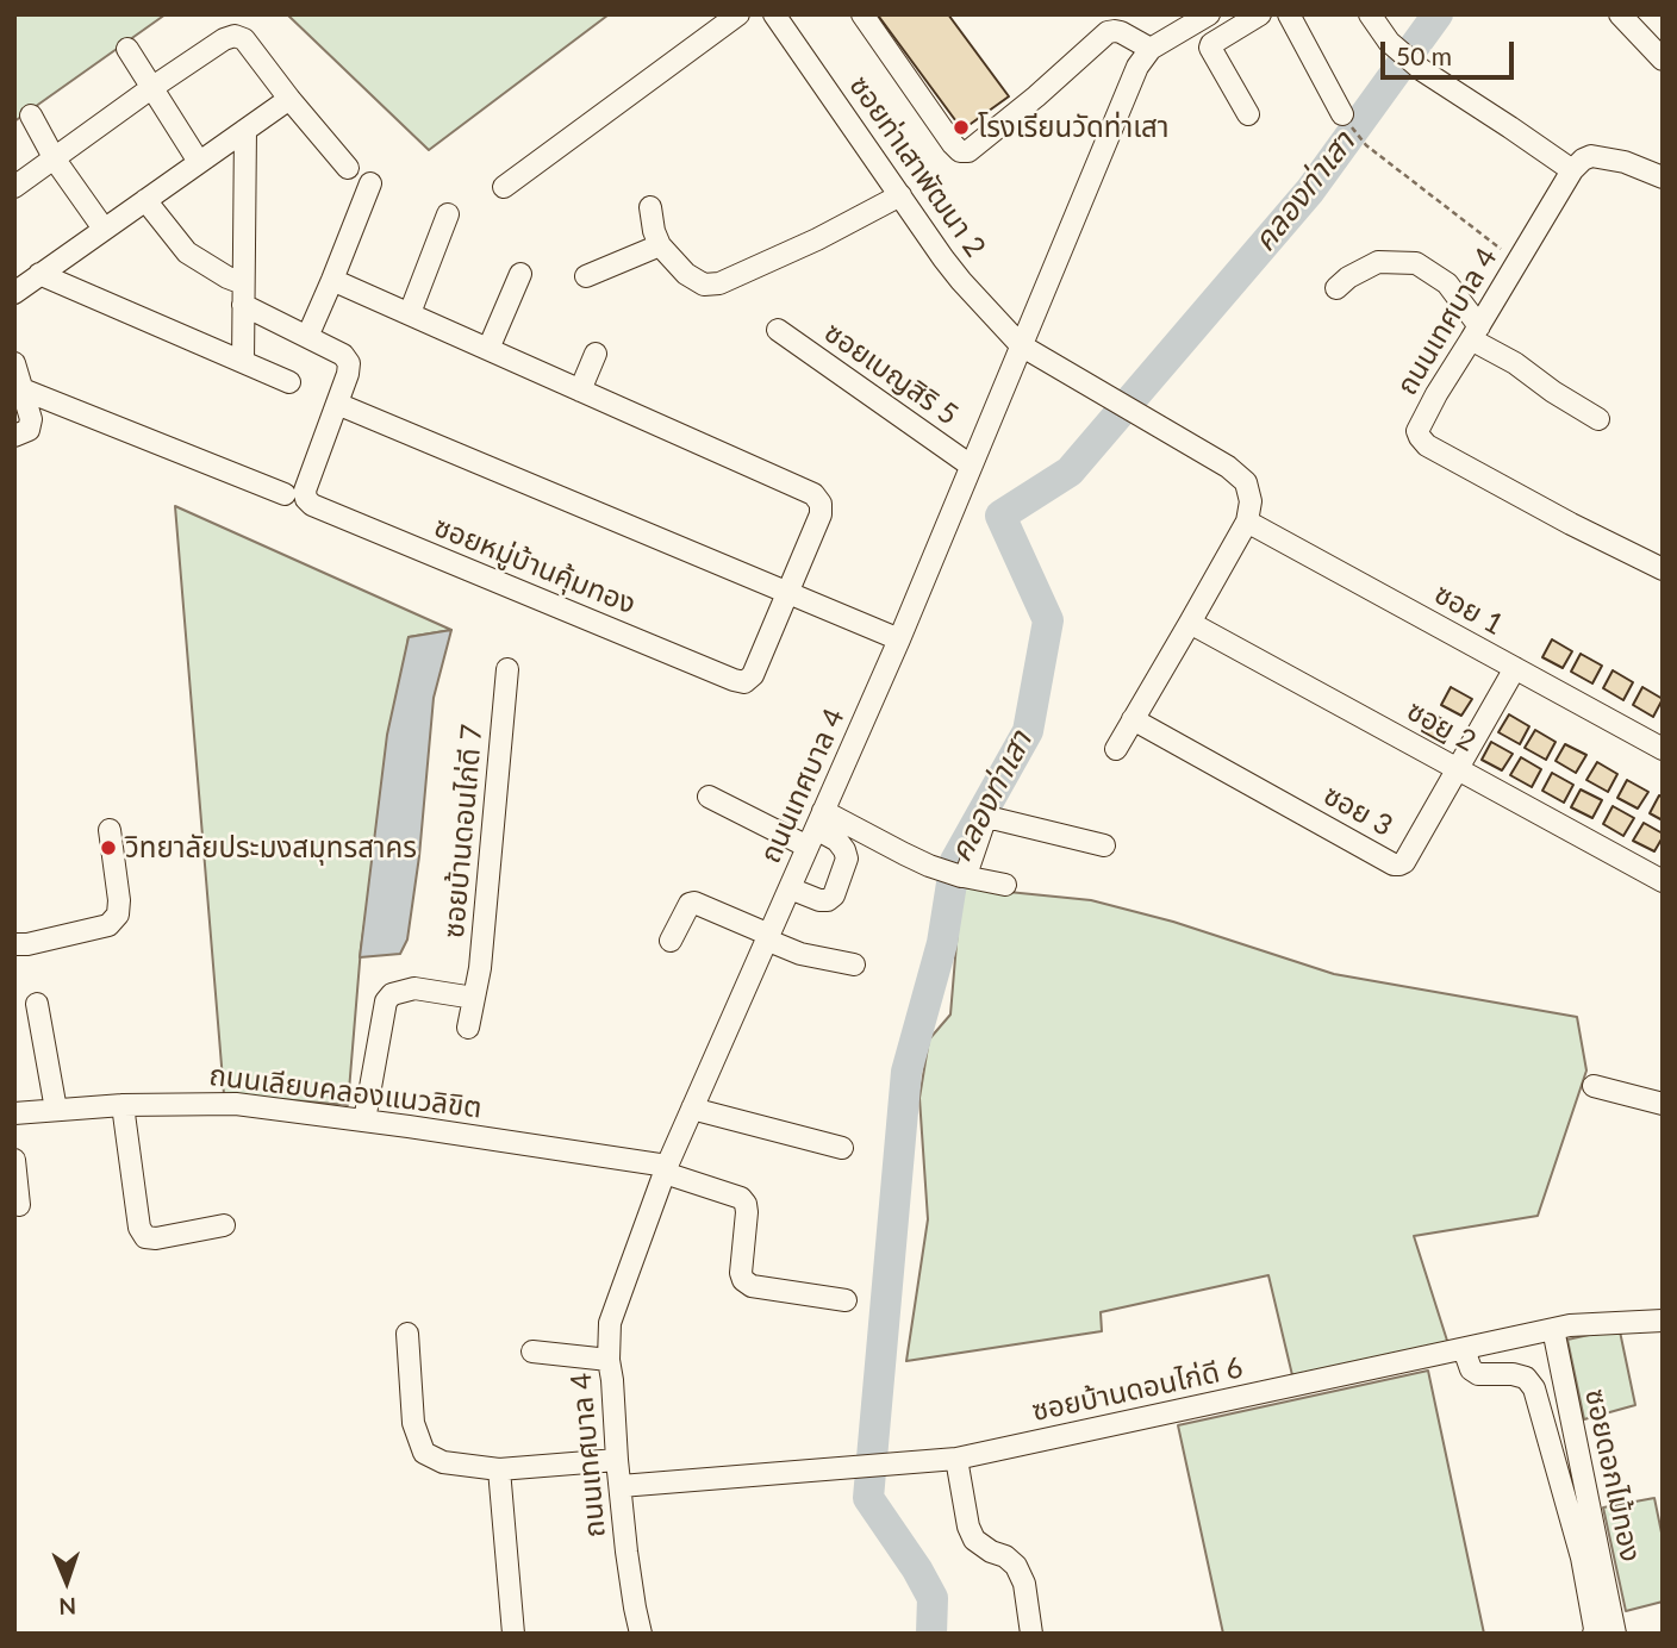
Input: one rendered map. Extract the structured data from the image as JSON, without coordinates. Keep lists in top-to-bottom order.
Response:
{
  "streets": {
    "street": [
      "ซอยท่าเสาพัฒนา 2",
      "ถนนเทศบาล 4",
      "ซอยเบญสิริ 5",
      "ซอยหมู่บ้านคุ้มทอง",
      "ซอย 1",
      "ซอย 2",
      "ซอย 3",
      "ซอยบ้านดอนไก่ดี 7",
      "ถนนเลียบคลองแนวลิขิต",
      "ซอยบ้านดอนไก่ดี 6",
      "ซอยดอกไม้ทอง"
    ]
  },
  "crossings": [
    ["ซอยท่าเสาพัฒนา 2", "ถนนเทศบาล 4"],
    ["ซอยท่าเสาพัฒนา 2", "ซอย 1"],
    ["ถนนเทศบาล 4", "ซอยเบญสิริ 5"],
    ["ถนนเทศบาล 4", "ถนนเลียบคลองแนวลิขิต"],
    ["ถนนเทศบาล 4", "ซอยบ้านดอนไก่ดี 6"],
    ["ซอย 1", "ซอย 3"],
    ["ซอย 2", "ซอย 3"],
    ["ซอยบ้านดอนไก่ดี 6", "ซอยดอกไม้ทอง"]
  ],
  "water": ["คลองท่าเสา"],
  "places": ["โรงเรียนวัดท่าเสา", "วิทยาลัยประมงสมุทรสาคร"],
  "scale_bar": "50 m",
  "north": "bottom"
}
